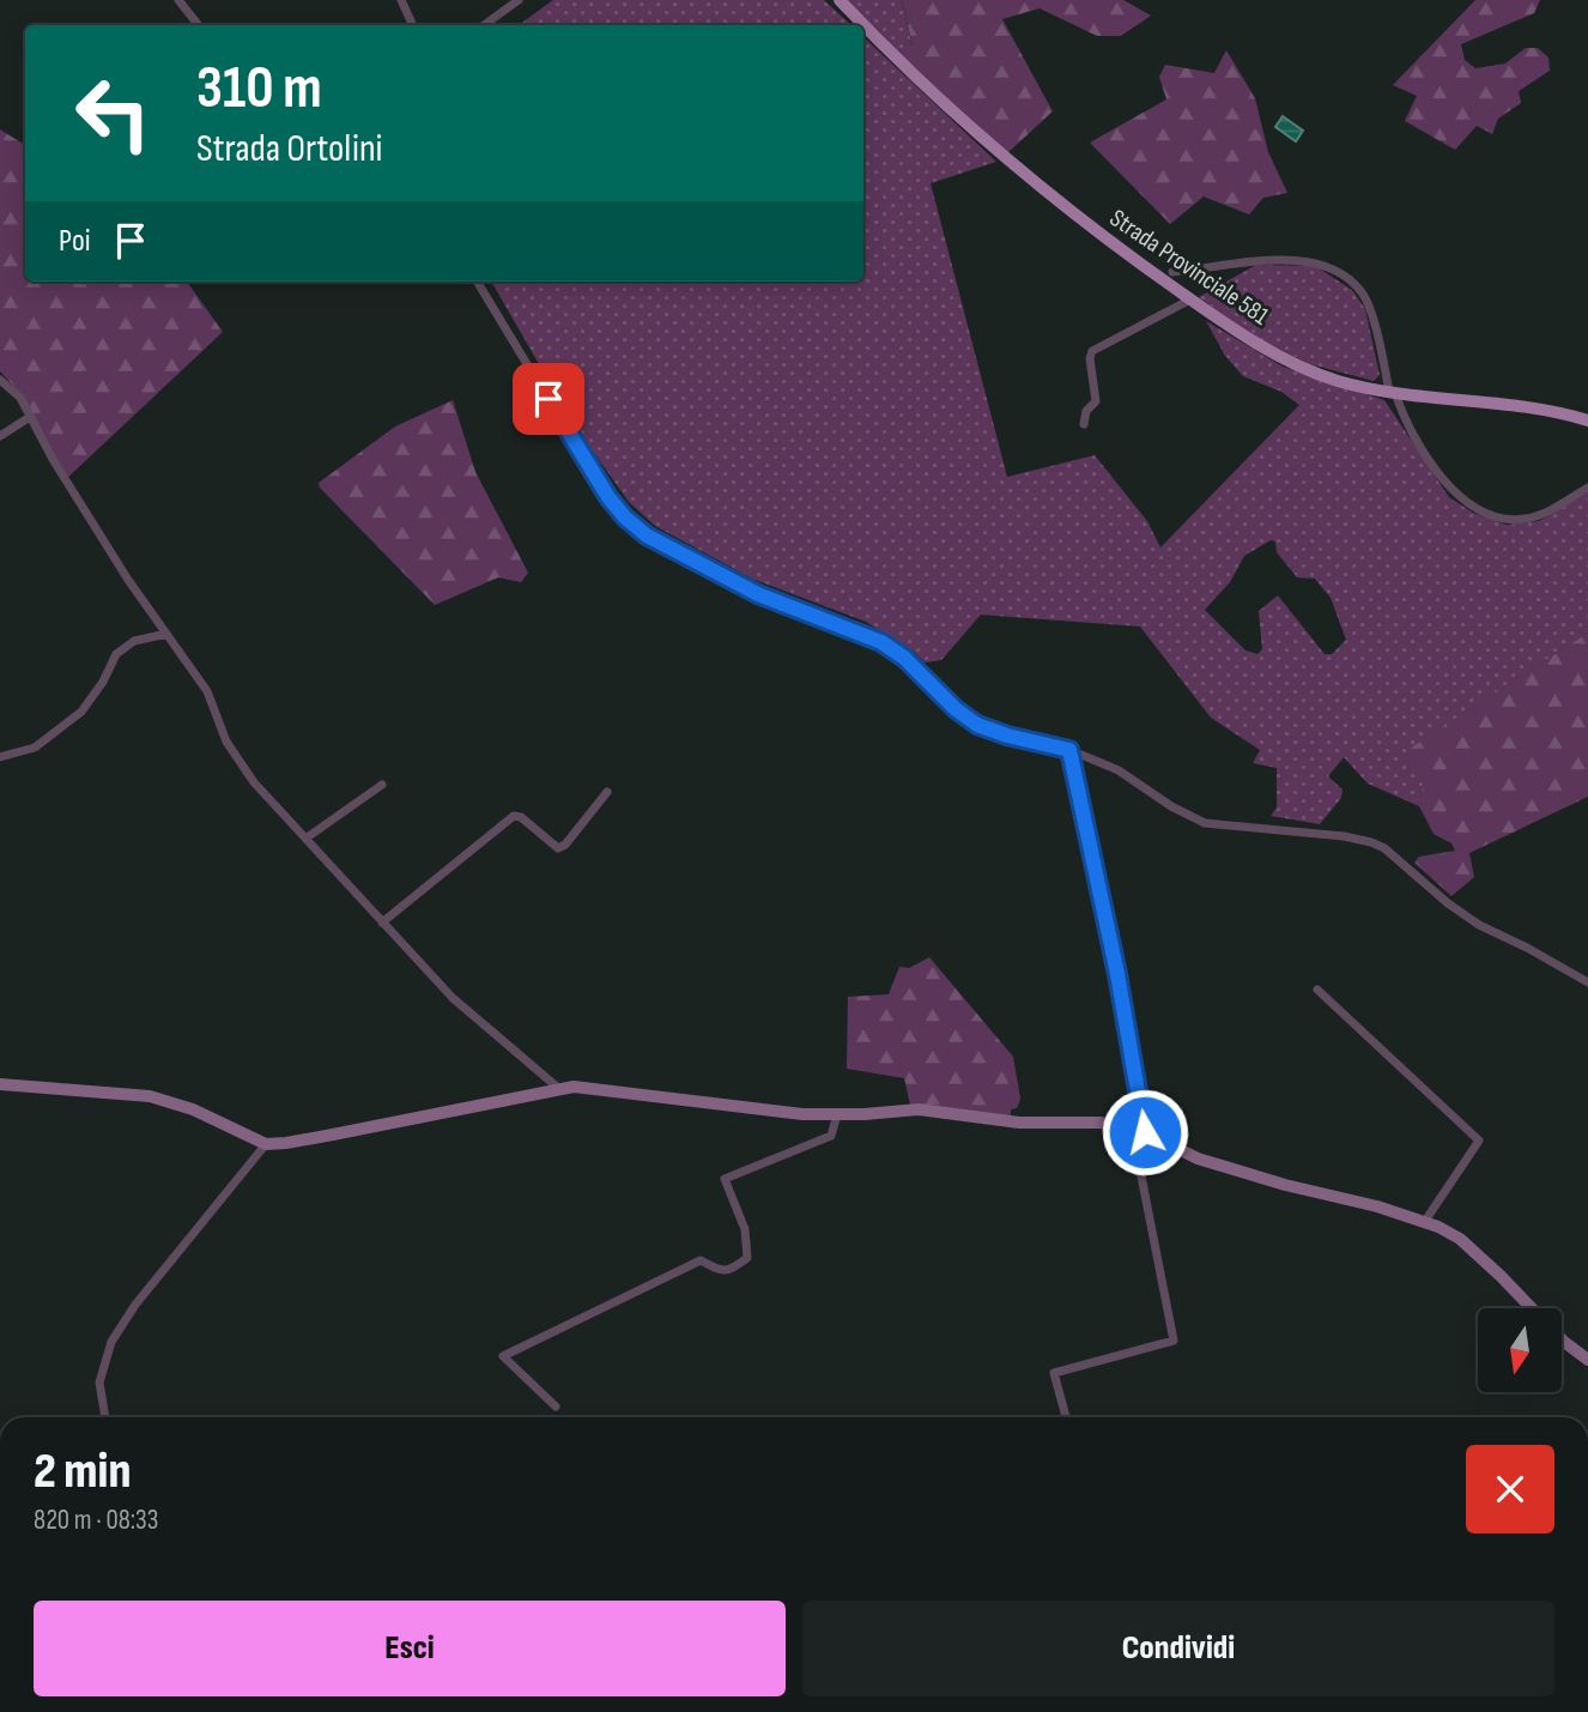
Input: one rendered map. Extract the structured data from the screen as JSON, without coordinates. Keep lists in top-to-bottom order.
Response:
{
  "streets": {
    "main road": ["Strada Provinciale 581"]
  },
  "north": "bottom",
  "page": {
    "turn": ["310 m", "Strada Ortolini"],
    "then": "Poi",
    "heading": ["2 min", "820 m · 08:33"],
    "buttons": ["Esci", "Condividi"]
  }
}
